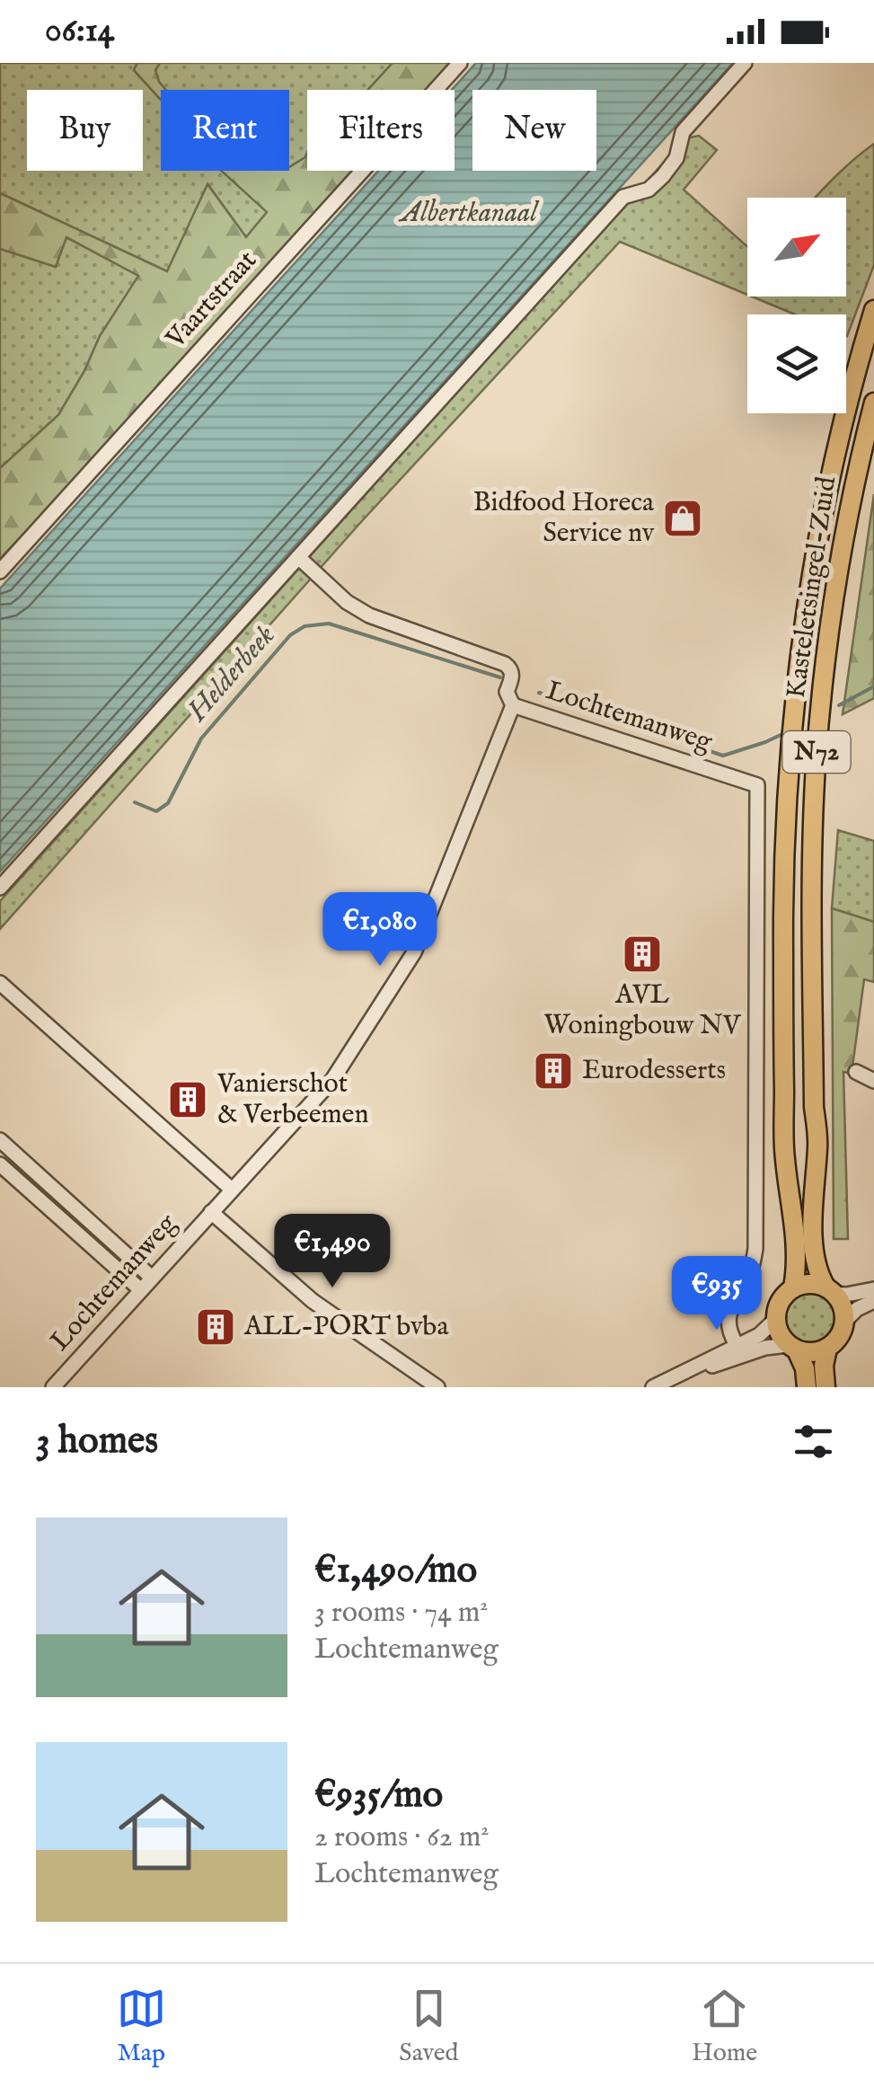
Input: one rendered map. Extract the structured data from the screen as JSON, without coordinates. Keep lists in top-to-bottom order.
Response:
{
  "streets": {
    "main road": ["Kasteletsingel-Zuid", "N72"],
    "street": ["Vaartstraat", "Lochtemanweg"]
  },
  "crossings": [
    ["Kasteletsingel-Zuid", "N72"]
  ],
  "water": ["Albertkanaal", "Helderbeek"],
  "places": {
    "shop": ["Bidfood Horeca Service nv"],
    "building": [
      "AVL Woningbouw NV",
      "Eurodesserts",
      "Vanierschot & Verbeemen",
      "ALL-PORT bvba"
    ]
  },
  "north": "top right",
  "page": {
    "status": "06:14",
    "chip": [
      "Buy",
      "Rent",
      "Filters",
      "New"
    ],
    "price": ["€1,080", "€1,490", "€935"],
    "heading": "3 homes",
    "list": [
      {
        "name": "€1,490/mo",
        "note": "3 rooms · 74 m² · Lochtemanweg"
      },
      {
        "name": "€935/mo",
        "note": "2 rooms · 62 m² · Lochtemanweg"
      }
    ],
    "tabs": ["Map", "Saved", "Home"]
  }
}
